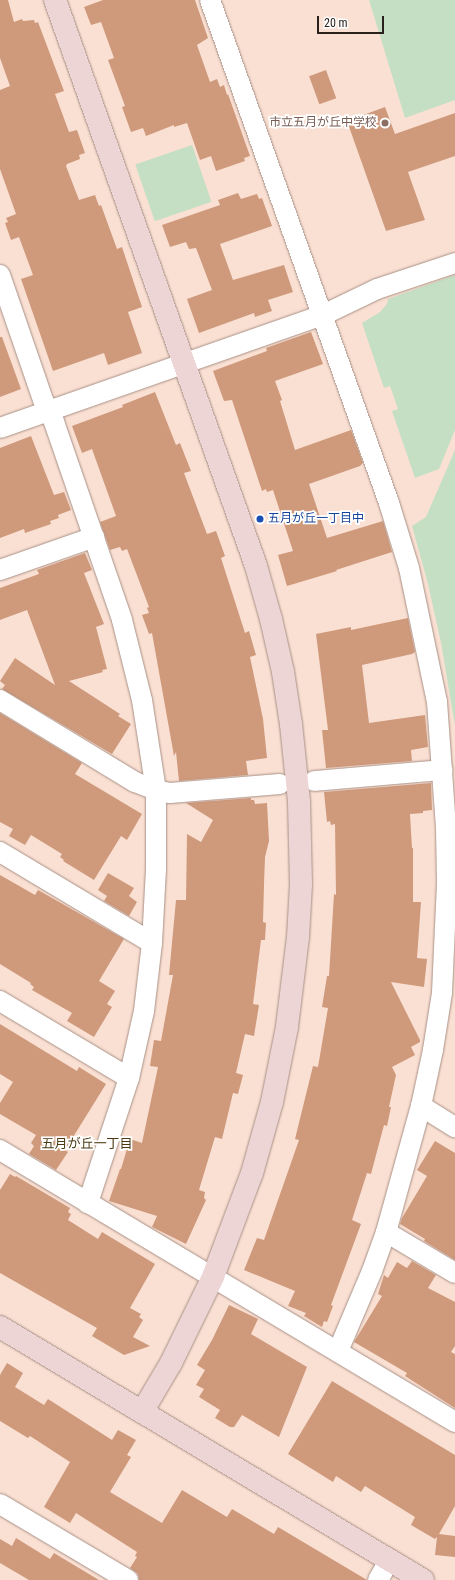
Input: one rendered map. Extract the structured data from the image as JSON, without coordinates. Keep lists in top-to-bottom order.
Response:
{
  "districts": ["五月が丘一丁目"],
  "places": ["市立五月が丘中学校", "五月が丘一丁目中"],
  "scale_bar": "20 m"
}
